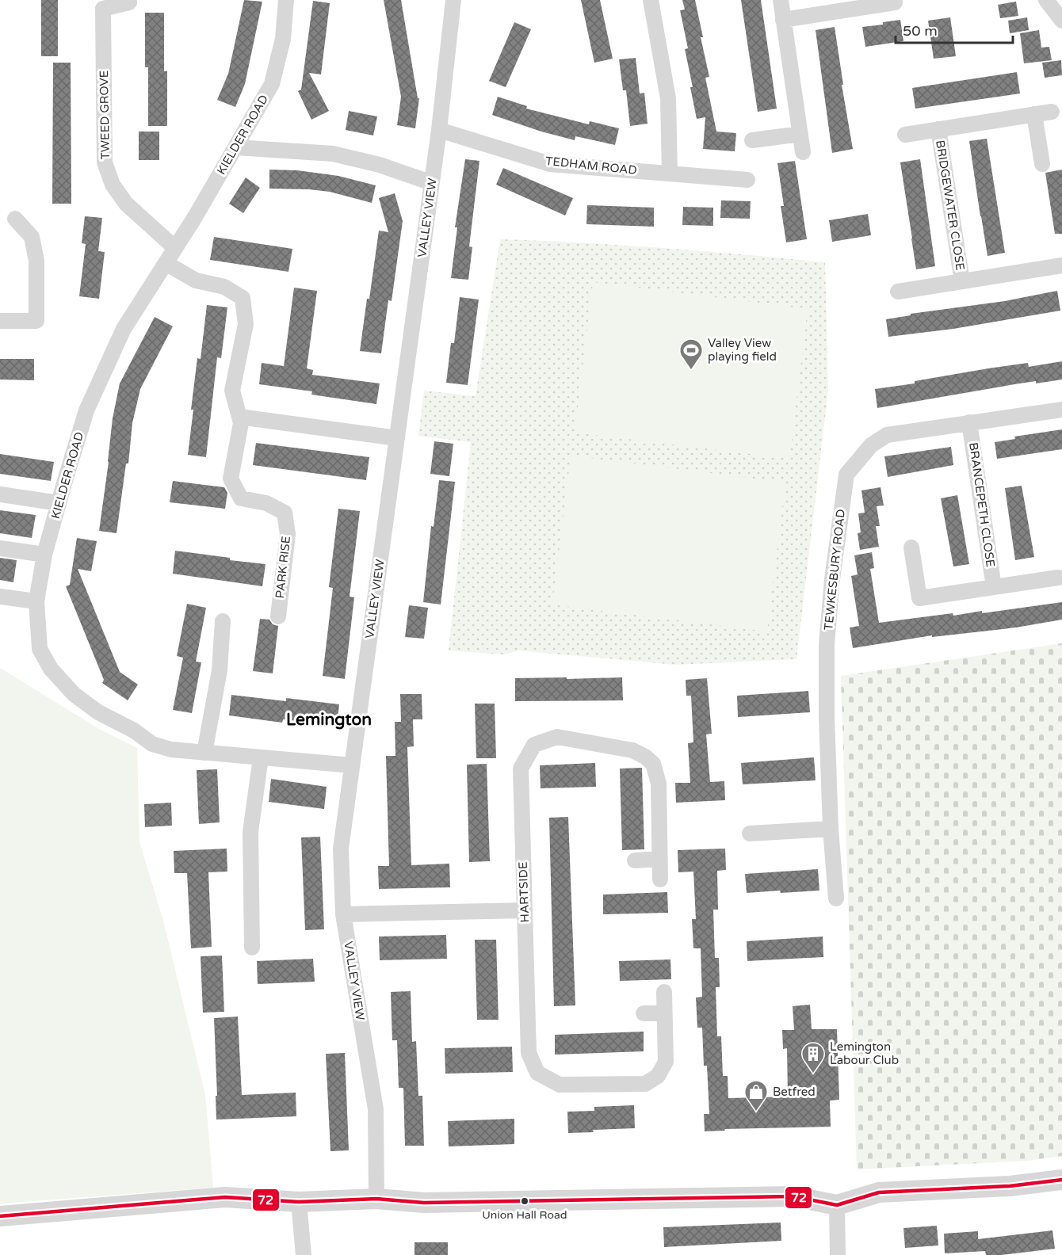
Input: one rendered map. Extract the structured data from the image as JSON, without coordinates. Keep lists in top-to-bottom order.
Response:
{
  "streets": {
    "street": [
      "TWEED GROVE",
      "KIELDER ROAD",
      "TEDHAM ROAD",
      "BRIDGEWATER CLOSE",
      "VALLEY VIEW",
      "BRANCEPETH CLOSE",
      "PARK RISE",
      "TEWKESBURY ROAD",
      "HARTSIDE"
    ]
  },
  "crossings": [
    ["TWEED GROVE", "KIELDER ROAD"],
    ["KIELDER ROAD", "VALLEY VIEW"],
    ["KIELDER ROAD", "PARK RISE"],
    ["TEDHAM ROAD", "VALLEY VIEW"],
    ["BRANCEPETH CLOSE", "TEWKESBURY ROAD"]
  ],
  "districts": ["Lemington"],
  "places": {
    "sports": ["Valley View playing field"],
    "building": ["Lemington Labour Club"],
    "shop": ["Betfred"],
    "other": ["Union Hall Road"]
  },
  "lines": ["transit line 72"],
  "scale_bar": "50 m"
}
